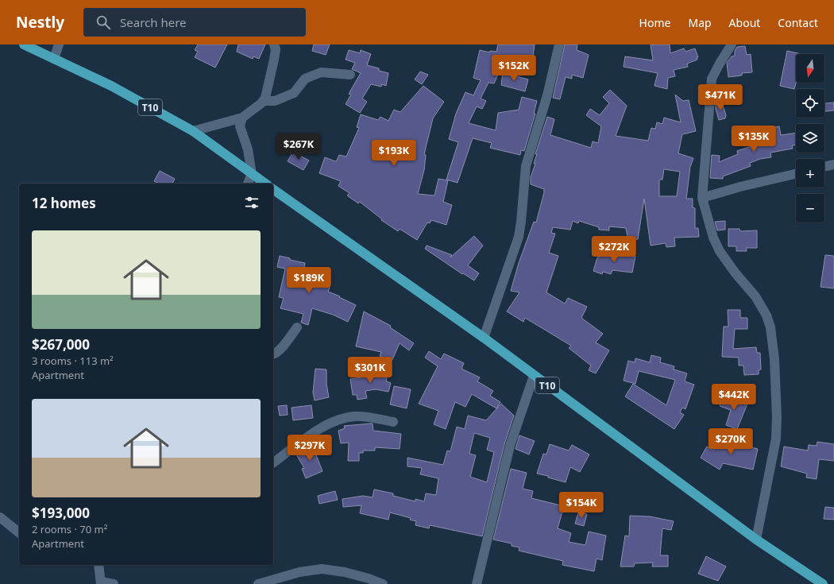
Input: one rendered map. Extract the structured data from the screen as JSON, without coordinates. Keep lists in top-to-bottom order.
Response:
{
  "streets": {
    "highway": ["T10"]
  },
  "north": "bottom",
  "page": {
    "header": "Nestly",
    "search": "Search here",
    "nav": [
      "Home",
      "Map",
      "About",
      "Contact"
    ],
    "map_buttons": ["+", "−"],
    "price": [
      "$152K",
      "$471K",
      "$135K",
      "$267K",
      "$193K",
      "$272K",
      "$189K",
      "$301K",
      "$442K",
      "$270K",
      "$297K",
      "$154K"
    ],
    "heading": "12 homes",
    "list": [
      {
        "name": "$267,000",
        "note": "3 rooms · 113 m² · Apartment"
      },
      {
        "name": "$193,000",
        "note": "2 rooms · 70 m² · Apartment"
      }
    ]
  }
}
